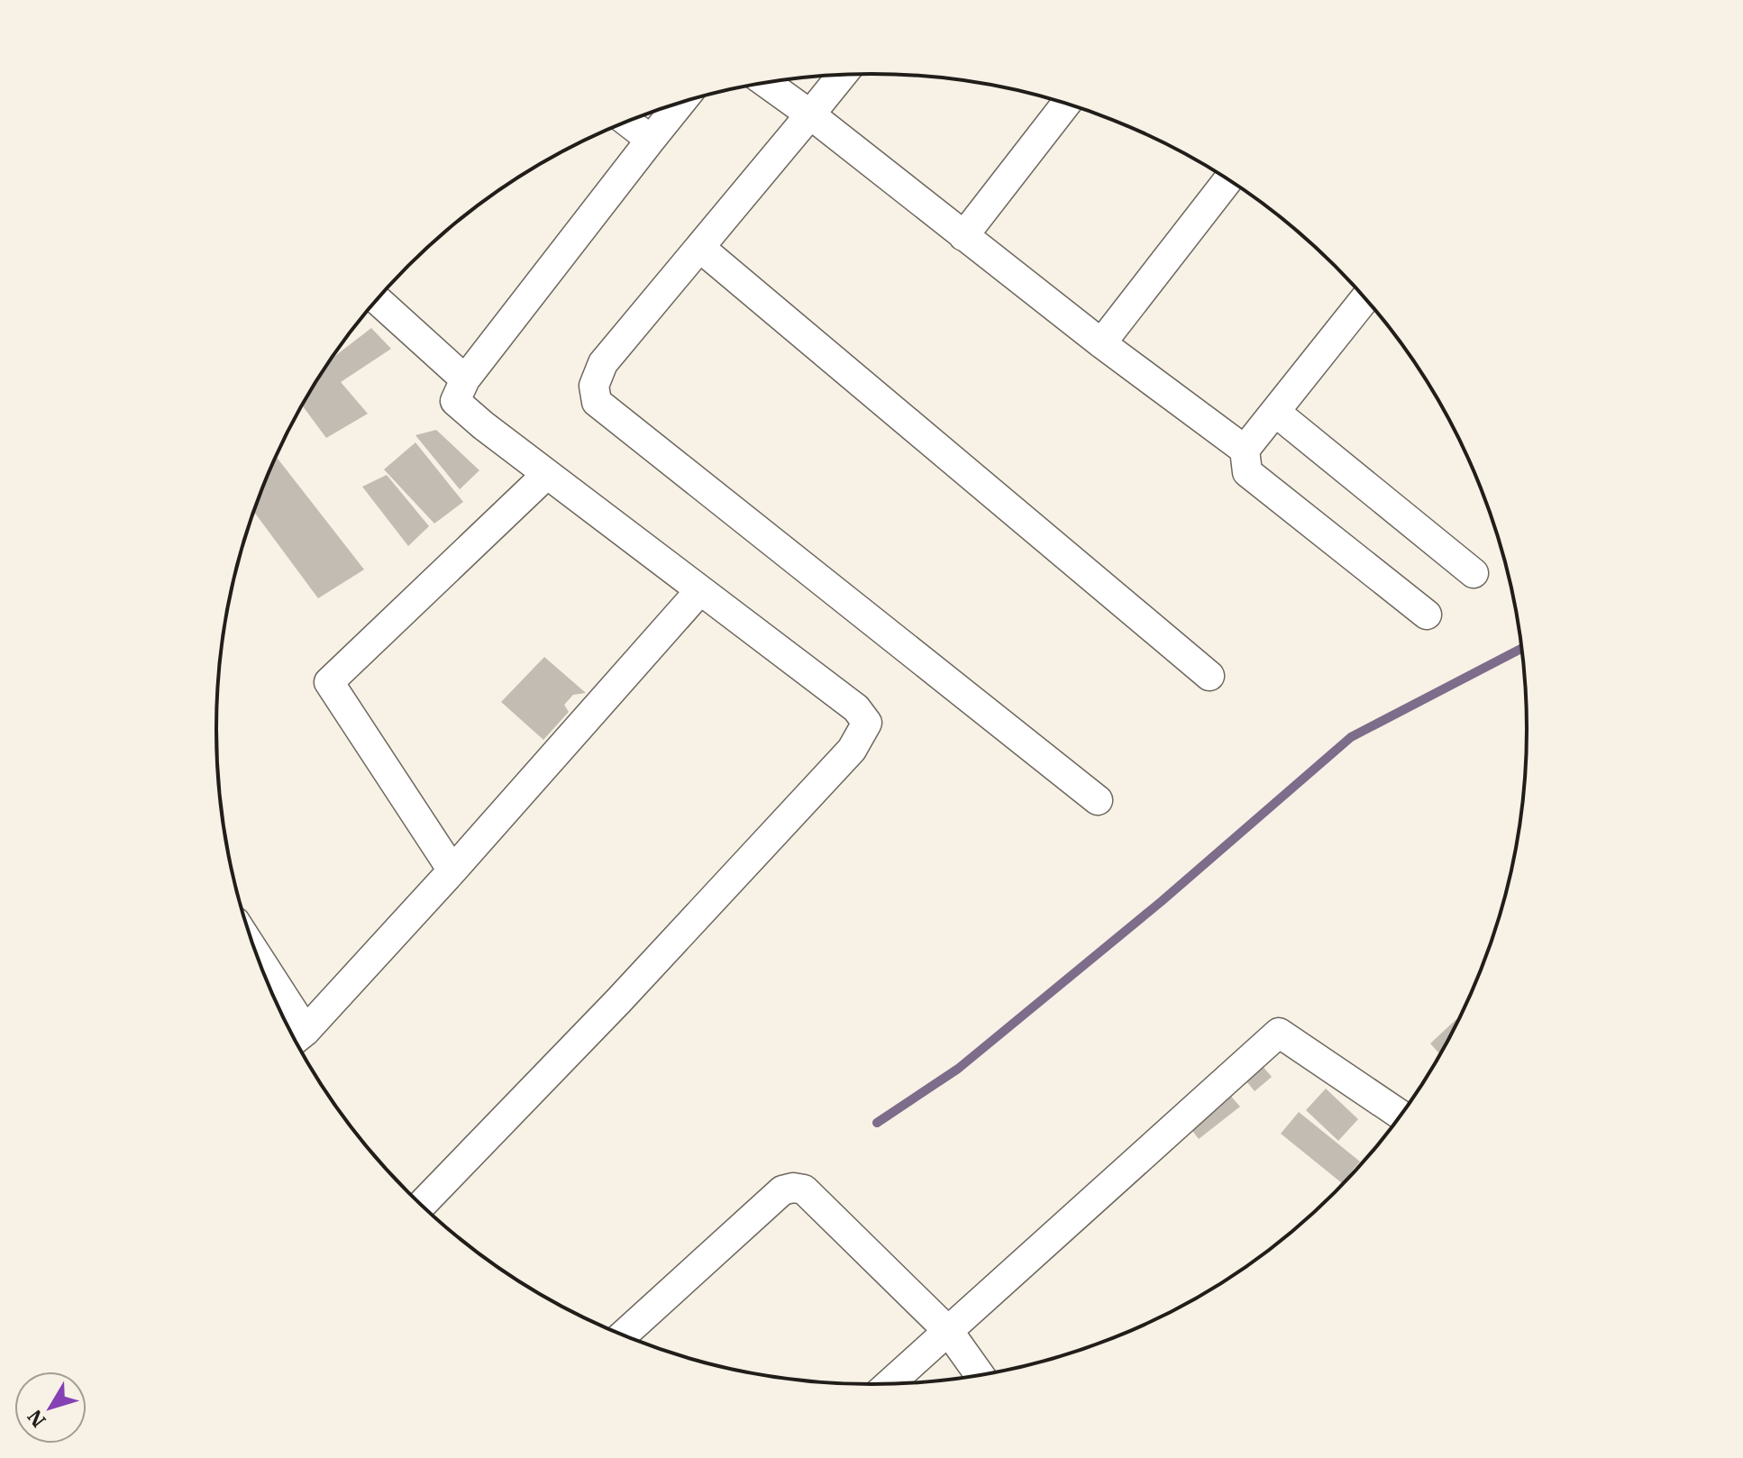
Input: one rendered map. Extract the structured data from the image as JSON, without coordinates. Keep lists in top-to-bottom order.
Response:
{
  "north": "bottom left"
}
